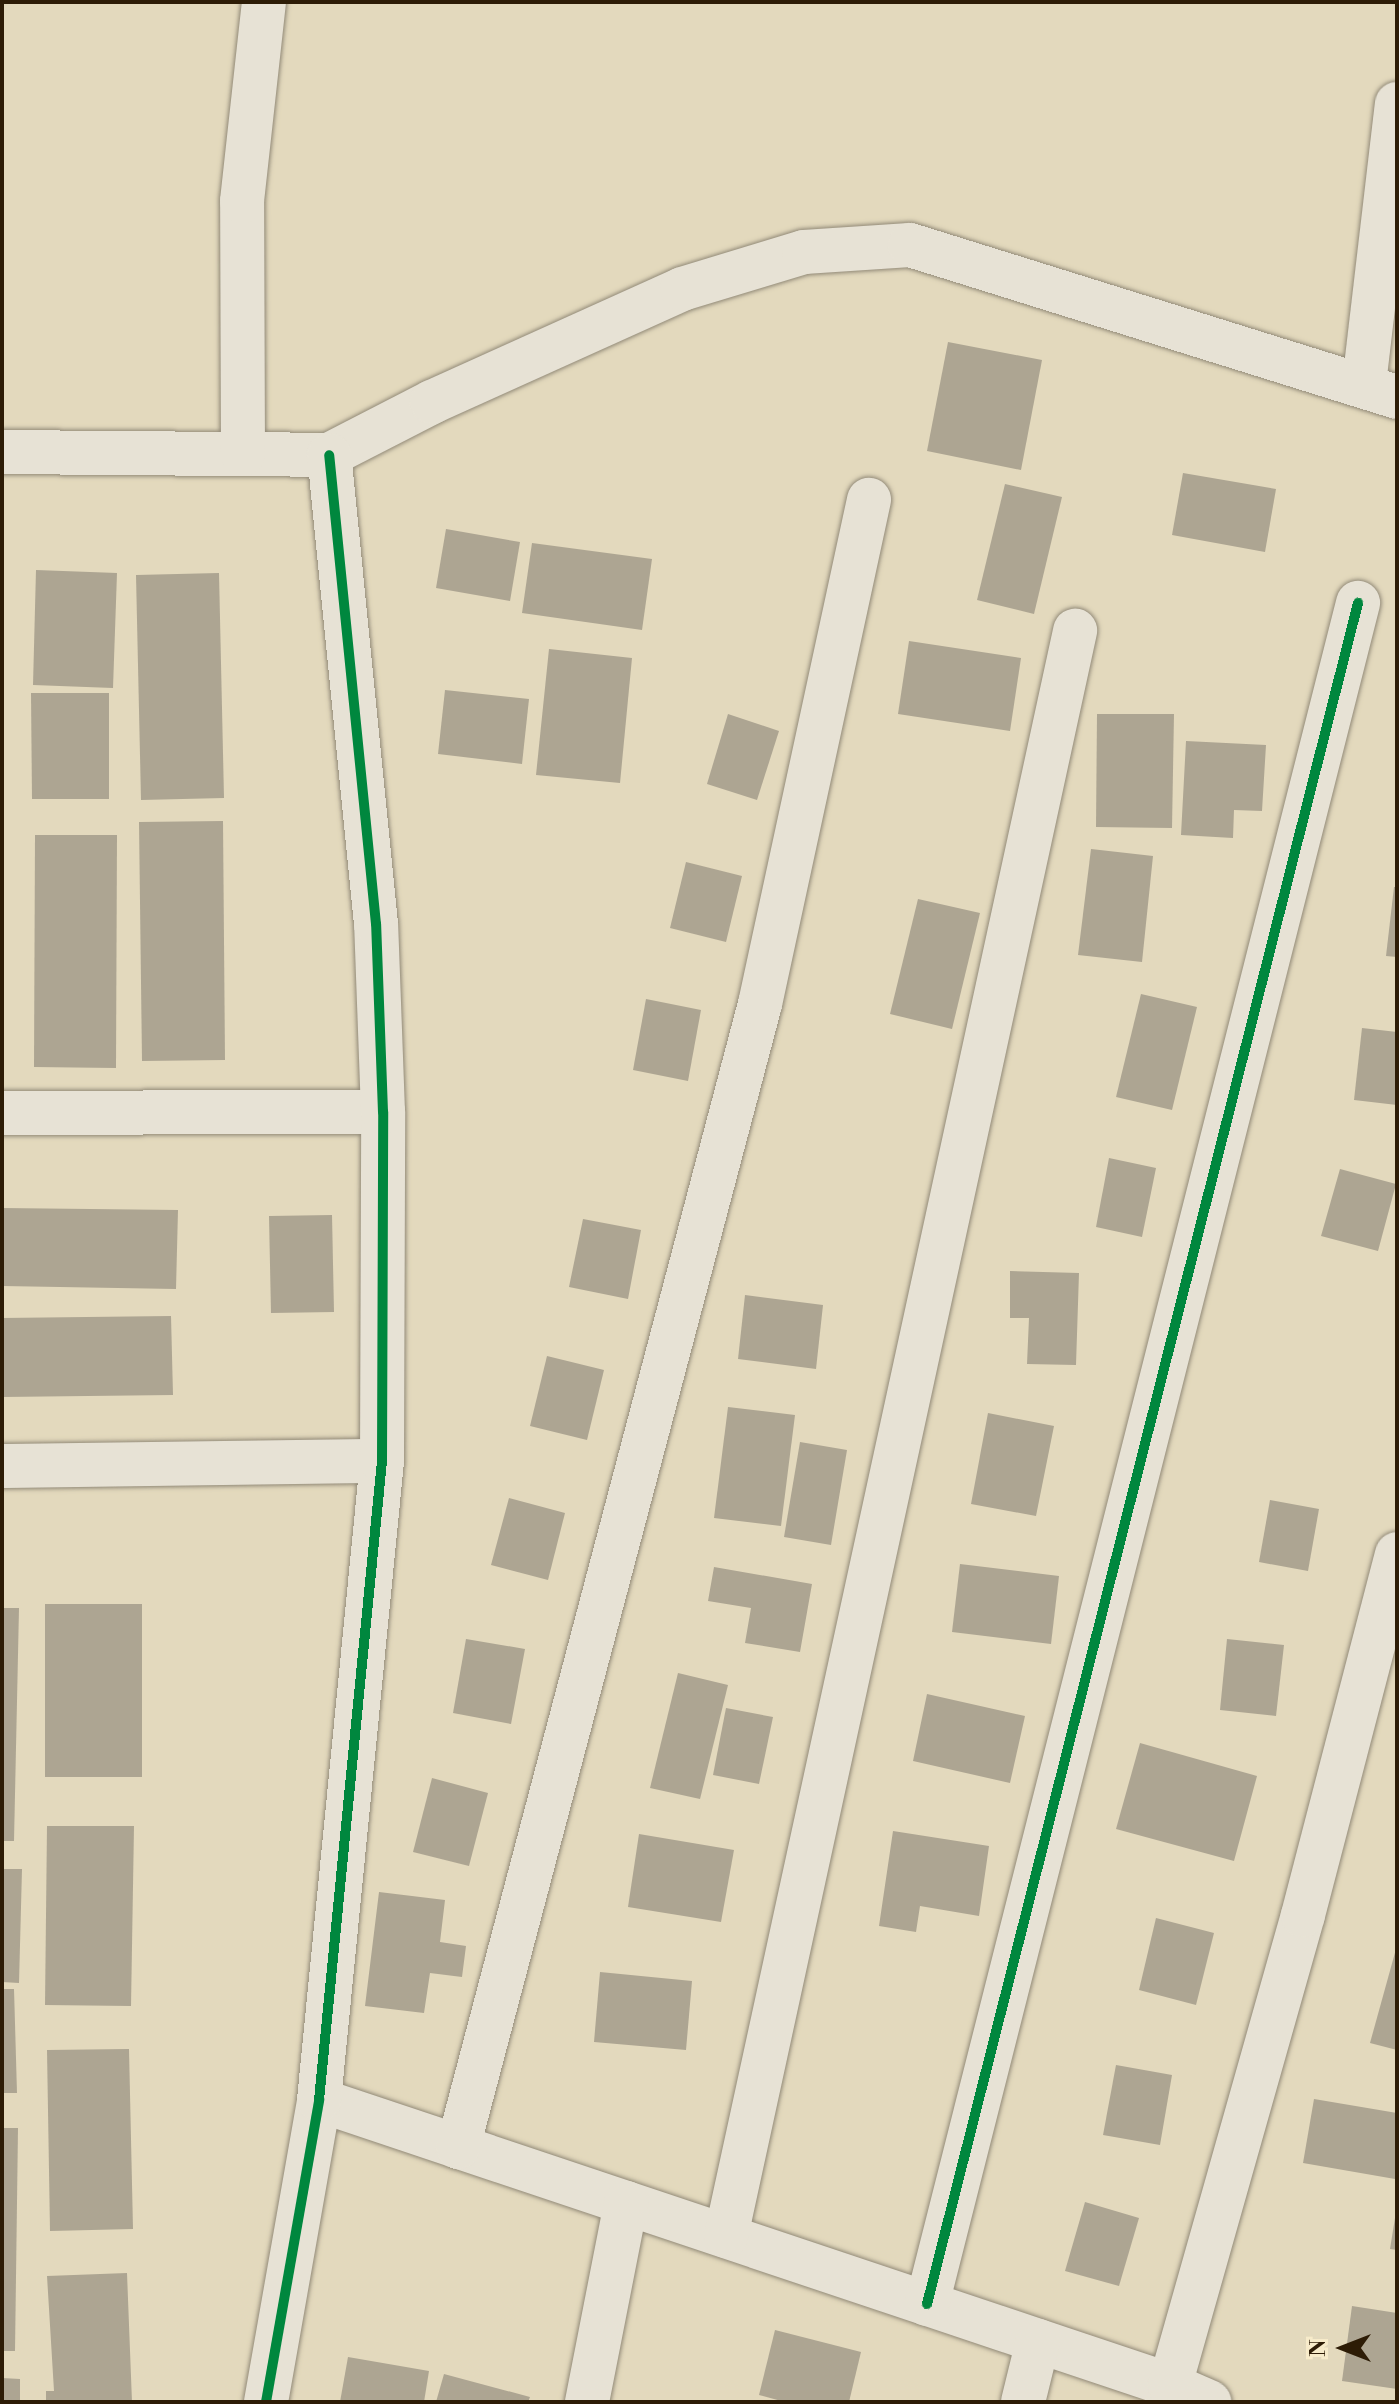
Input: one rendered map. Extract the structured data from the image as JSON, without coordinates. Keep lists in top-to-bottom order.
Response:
{
  "north": "left"
}
